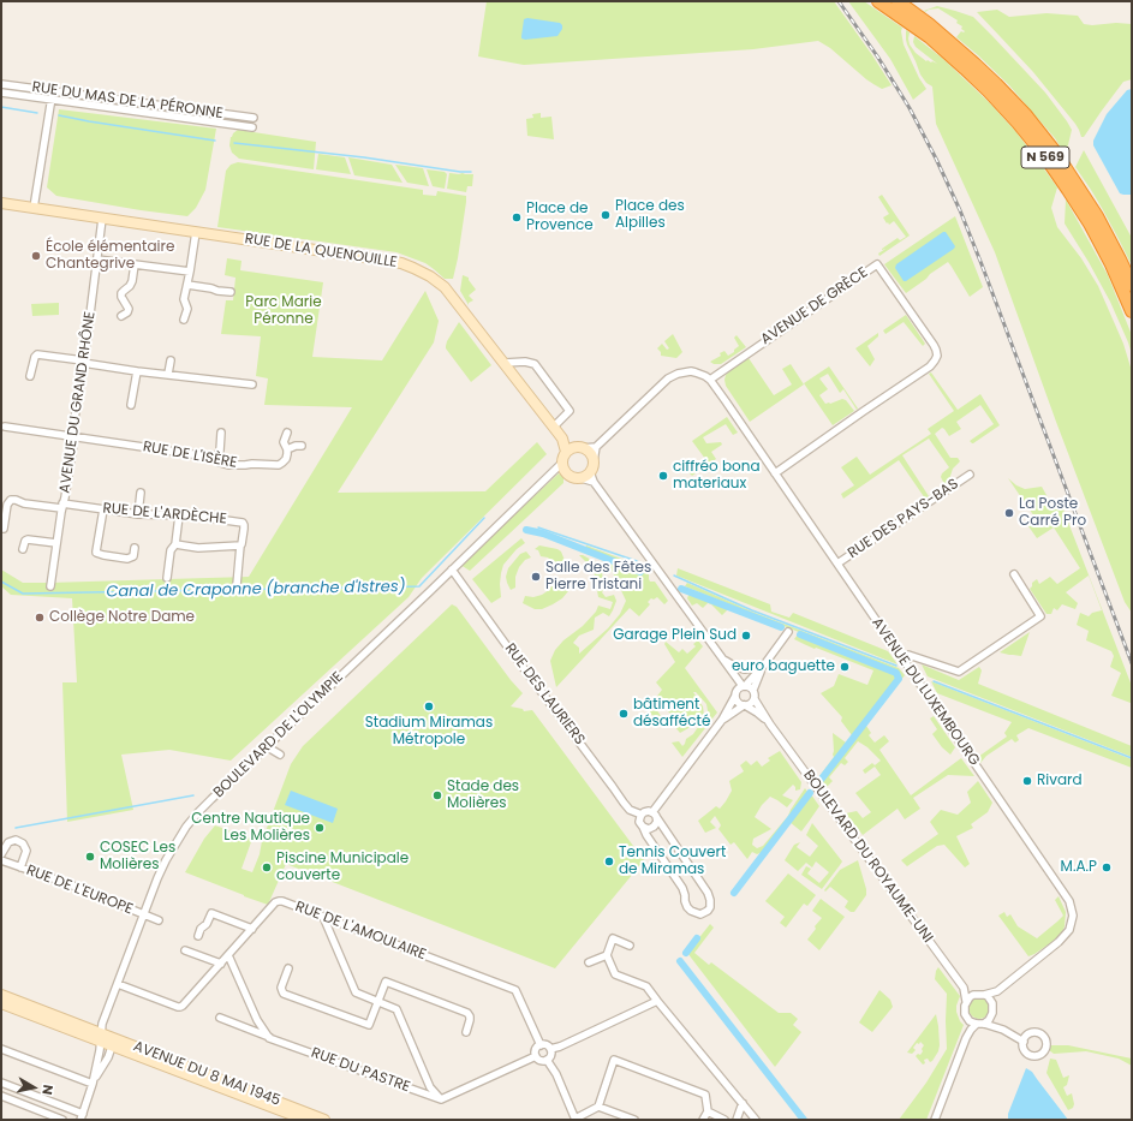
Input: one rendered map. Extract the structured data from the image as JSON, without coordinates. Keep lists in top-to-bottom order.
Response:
{
  "streets": {
    "highway": ["N 569"],
    "street": [
      "RUE DU MAS DE LA PÉRONNE",
      "RUE DE LA QUENOUILLE",
      "AVENUE DE GRÈCE",
      "AVENUE DU GRAND RHÔNE",
      "RUE DE L'ISÈRE",
      "RUE DE L'ARDÈCHE",
      "RUE DES PAYS-BAS",
      "AVENUE DU LUXEMBOURG",
      "RUE DES LAURIERS",
      "BOULEVARD DE L'OLYMPIE",
      "BOULEVARD DU ROYAUME-UNI",
      "RUE DE L'EUROPE",
      "RUE DE L'AMOULAIRE",
      "RUE DU PASTRE",
      "AVENUE DU 8 MAI 1945"
    ]
  },
  "crossings": [
    ["RUE DE LA QUENOUILLE", "AVENUE DU GRAND RHÔNE"],
    ["RUE DE LA QUENOUILLE", "BOULEVARD DE L'OLYMPIE"],
    ["AVENUE DE GRÈCE", "AVENUE DU LUXEMBOURG"],
    ["AVENUE DU GRAND RHÔNE", "RUE DE L'ISÈRE"],
    ["AVENUE DU GRAND RHÔNE", "RUE DE L'ARDÈCHE"],
    ["RUE DES PAYS-BAS", "AVENUE DU LUXEMBOURG"],
    ["AVENUE DU LUXEMBOURG", "BOULEVARD DU ROYAUME-UNI"],
    ["RUE DES LAURIERS", "BOULEVARD DE L'OLYMPIE"],
    ["BOULEVARD DE L'OLYMPIE", "RUE DE L'EUROPE"],
    ["BOULEVARD DE L'OLYMPIE", "RUE DE L'AMOULAIRE"]
  ],
  "water": ["Canal de Craponne (branche d'Istres)"],
  "parks": ["Parc Marie Péronne"],
  "places": [
    "Place des Alpilles",
    "Place de Provence",
    "École élémentaire Chantegrive",
    "ciffréo bona materiaux",
    "La Poste Carré Pro",
    "Salle des Fêtes Pierre Tristani",
    "Collège Notre Dame",
    "Garage Plein Sud",
    "euro baguette",
    "Stadium Miramas Métropole",
    "bâtiment désaffécté",
    "Rivard",
    "Stade des Molières",
    "Centre Nautique Les Molières",
    "COSEC Les Molières",
    "Tennis Couvert de Miramas",
    "Piscine Municipale couverte",
    "M.A.P"
  ],
  "north": "right"
}
